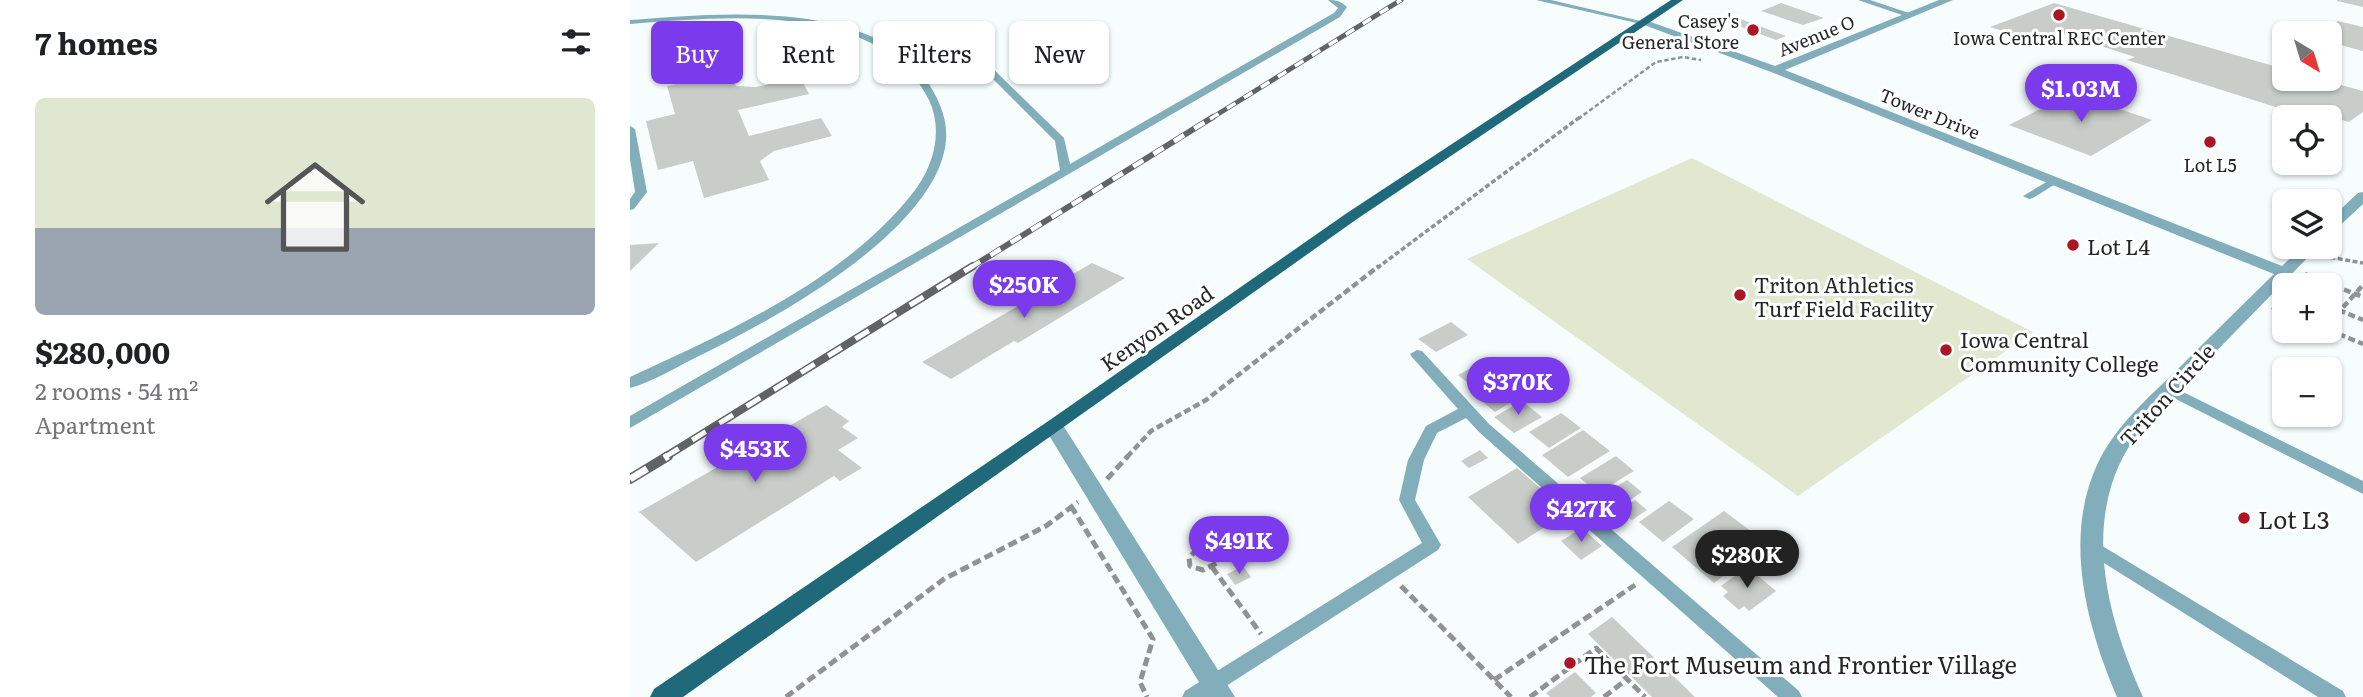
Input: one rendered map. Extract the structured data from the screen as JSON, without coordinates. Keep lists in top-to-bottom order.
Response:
{
  "streets": {
    "main road": ["Kenyon Road"],
    "street": ["Avenue O", "Tower Drive", "Triton Circle"]
  },
  "crossings": [
    ["Avenue O", "Tower Drive"],
    ["Tower Drive", "Kenyon Road"],
    ["Tower Drive", "Triton Circle"]
  ],
  "places": [
    "Iowa Central REC Center",
    "Casey's General Store",
    "Lot L5",
    "Lot L4",
    "Triton Athletics Turf Field Facility",
    "Iowa Central Community College",
    "Lot L3",
    "The Fort Museum and Frontier Village"
  ],
  "north": "bottom right",
  "page": {
    "heading": "7 homes",
    "map_buttons": ["+", "−"],
    "chip": [
      "Buy",
      "Rent",
      "Filters",
      "New"
    ],
    "price": [
      "$1.03M",
      "$250K",
      "$370K",
      "$453K",
      "$427K",
      "$491K",
      "$280K"
    ],
    "list": [
      {
        "name": "$280,000",
        "note": "2 rooms · 54 m² · Apartment"
      }
    ]
  }
}
